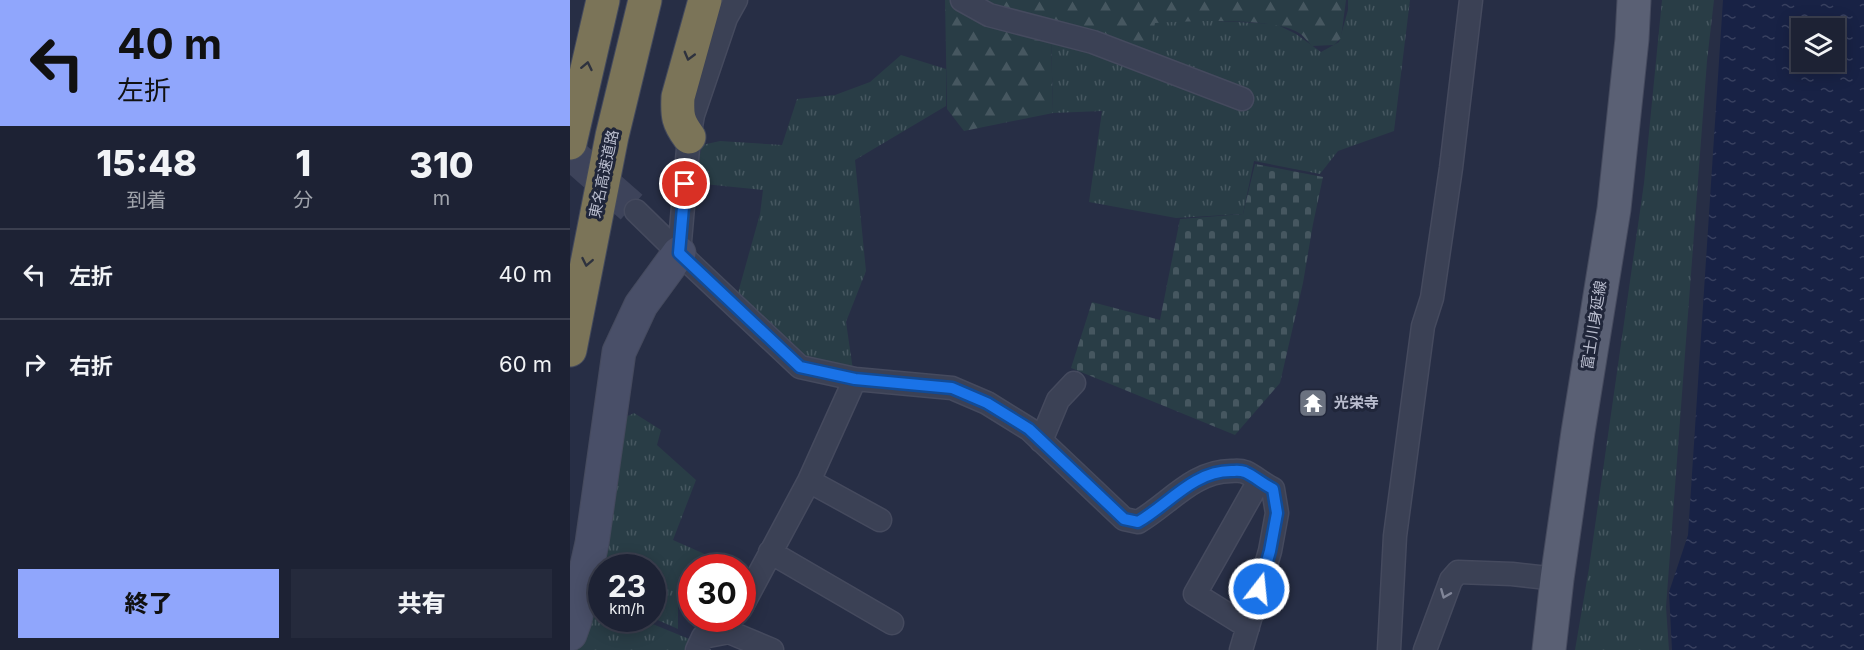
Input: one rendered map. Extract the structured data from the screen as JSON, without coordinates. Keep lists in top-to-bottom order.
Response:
{
  "streets": {
    "highway": ["東名高速道路"],
    "main road": ["富士川身延線"]
  },
  "places": {
    "temple": ["光栄寺"]
  },
  "page": {
    "turn": ["40 m", "左折"],
    "eta": [
      "15:48",
      "到着",
      "1",
      "分",
      "310",
      "m"
    ],
    "list": [
      {
        "name": "左折",
        "value": "40 m"
      },
      {
        "name": "右折",
        "value": "60 m"
      }
    ],
    "speed": "23 km/h",
    "limit": "30",
    "buttons": ["終了", "共有"]
  }
}
